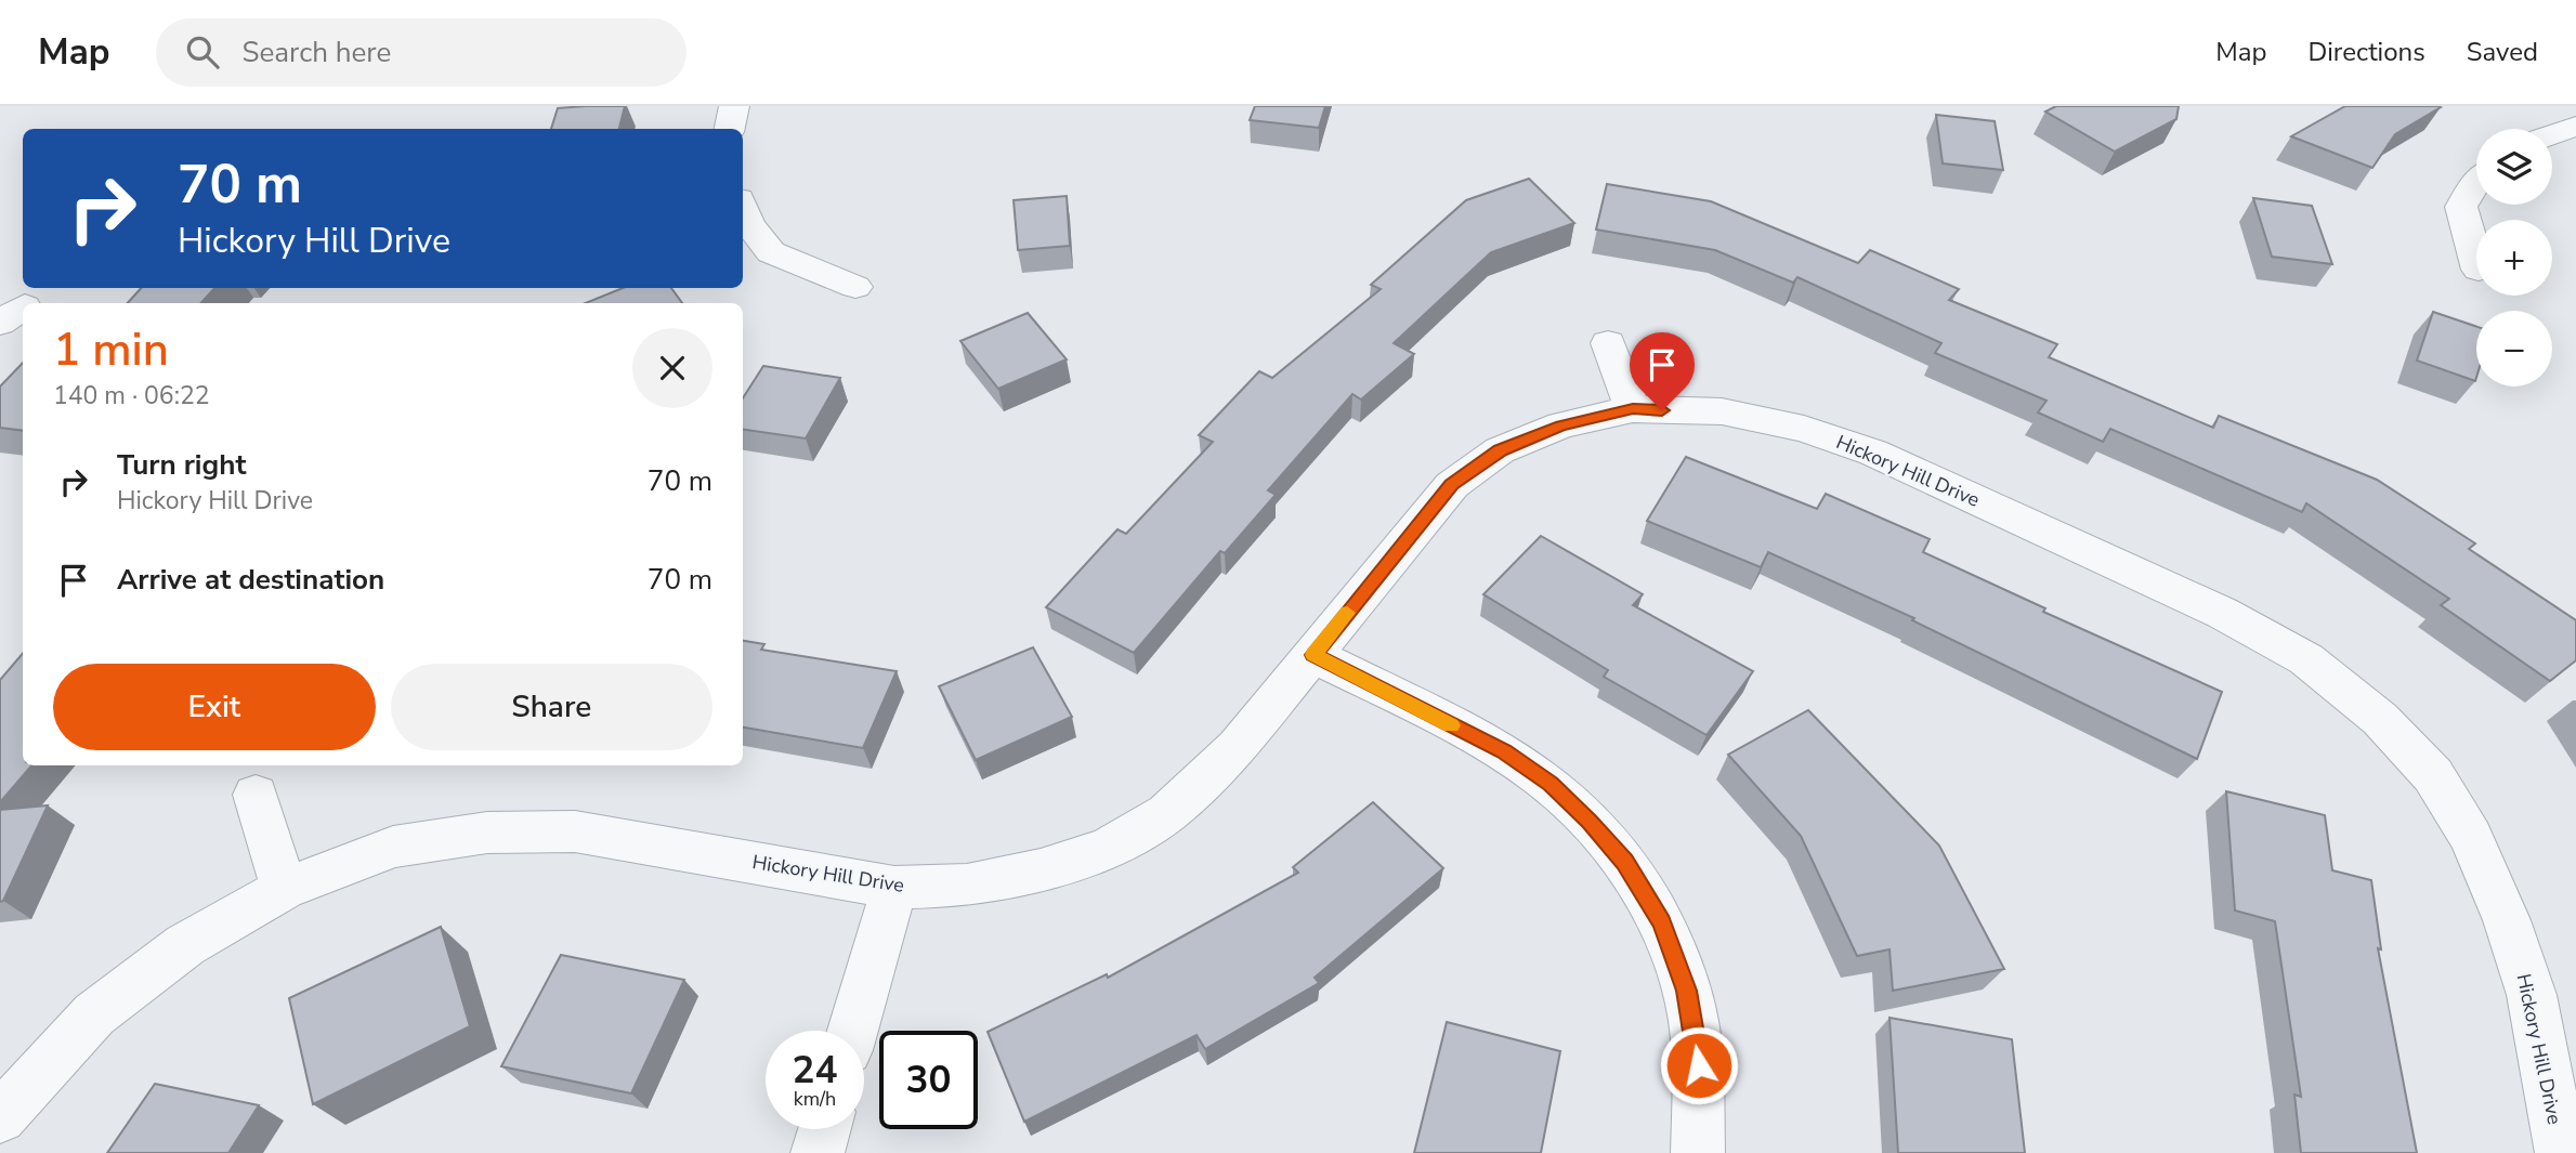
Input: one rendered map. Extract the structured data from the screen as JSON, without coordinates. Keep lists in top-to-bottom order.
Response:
{
  "streets": {
    "street": ["Hickory Hill Drive"]
  },
  "page": {
    "header": "Map",
    "search": "Search here",
    "nav": ["Map", "Directions", "Saved"],
    "map_buttons": ["+", "−"],
    "turn": ["70 m", "Hickory Hill Drive"],
    "heading": ["1 min", "140 m · 06:22"],
    "list": [
      {
        "name": "Turn right",
        "note": "Hickory Hill Drive",
        "value": "70 m"
      },
      {
        "name": "Arrive at destination",
        "value": "70 m"
      }
    ],
    "buttons": ["Exit", "Share"],
    "speed": "24 km/h",
    "limit": "30"
  }
}
